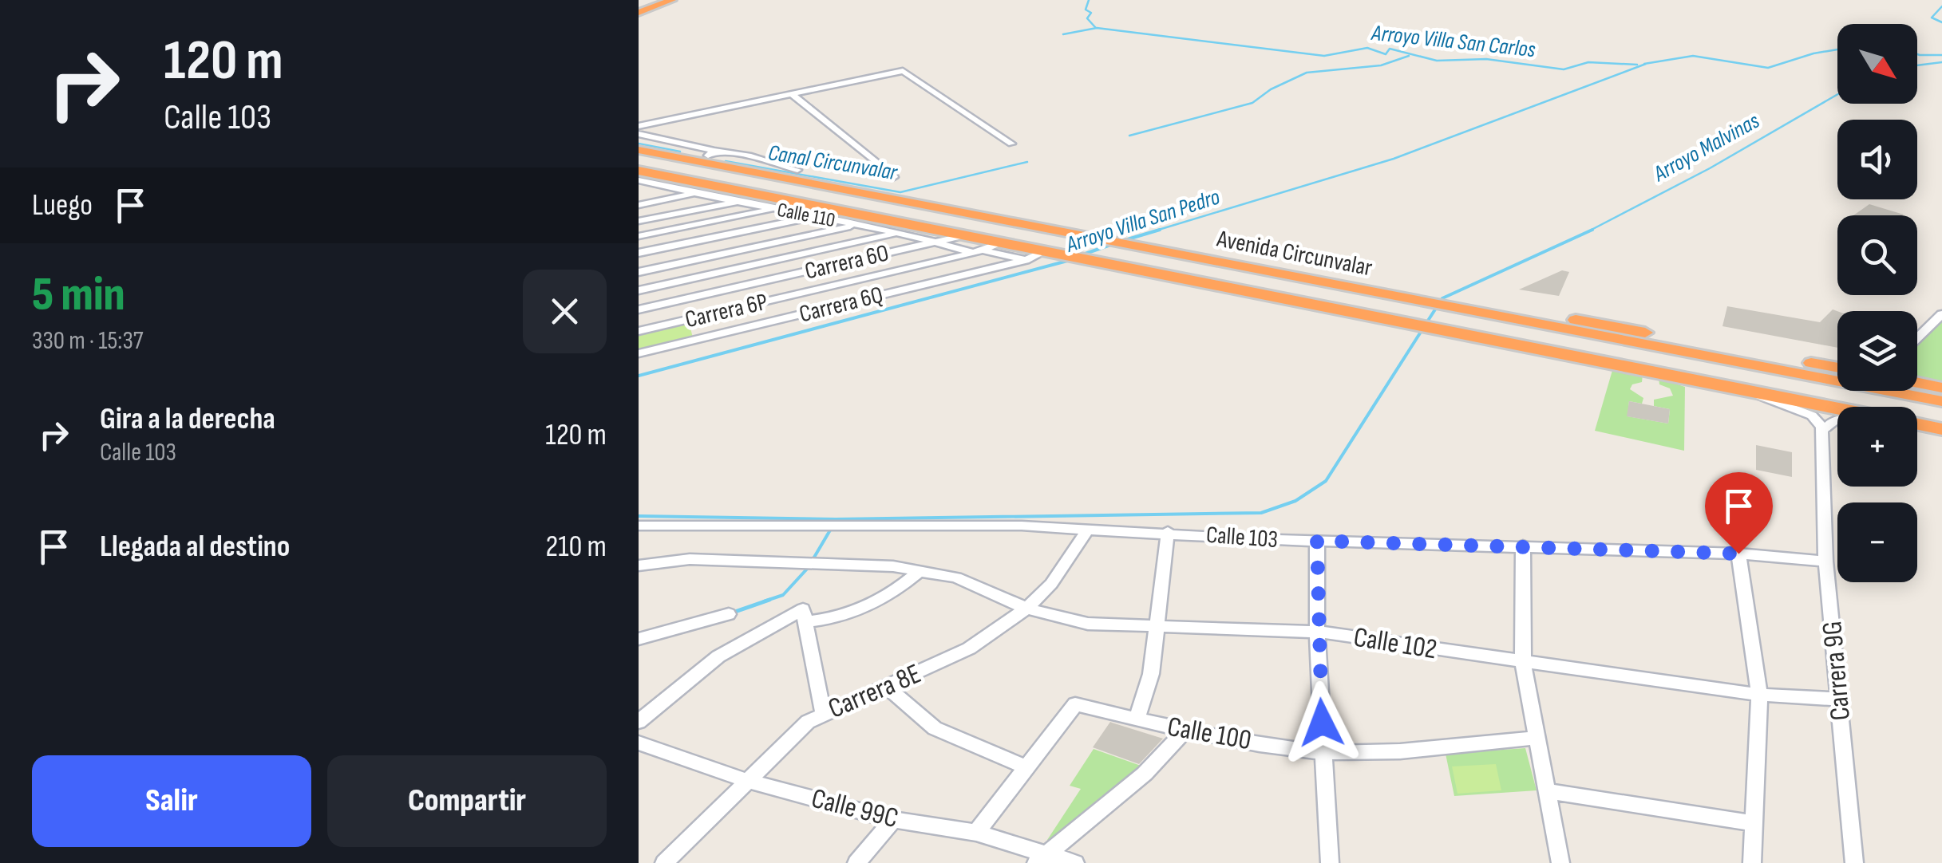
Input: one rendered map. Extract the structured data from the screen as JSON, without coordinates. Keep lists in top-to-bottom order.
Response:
{
  "streets": {
    "highway": ["Avenida Circunvalar"],
    "street": [
      "Calle 110",
      "Carrera 6O",
      "Carrera 6Q",
      "Carrera 6P",
      "Calle 103",
      "Calle 102",
      "Carrera 9G",
      "Carrera 8E",
      "Calle 100",
      "Calle 99C"
    ]
  },
  "crossings": [
    ["Calle 110", "Avenida Circunvalar"],
    ["Calle 110", "Carrera 6O"],
    ["Calle 110", "Carrera 6Q"],
    ["Calle 110", "Carrera 6P"],
    ["Avenida Circunvalar", "Carrera 6O"],
    ["Avenida Circunvalar", "Carrera 6Q"],
    ["Avenida Circunvalar", "Carrera 6P"],
    ["Calle 103", "Carrera 9G"],
    ["Calle 103", "Carrera 8E"],
    ["Calle 102", "Carrera 9G"],
    ["Calle 102", "Carrera 8E"],
    ["Carrera 8E", "Calle 99C"]
  ],
  "water": [
    "Arroyo Villa San Carlos",
    "Arroyo Malvinas",
    "Canal Circunvalar",
    "Arroyo Villa San Pedro"
  ],
  "north": "bottom right",
  "page": {
    "turn": ["120 m", "Calle 103"],
    "map_buttons": ["+", "−"],
    "then": "Luego",
    "heading": ["5 min", "330 m · 15:37"],
    "list": [
      {
        "name": "Gira a la derecha",
        "note": "Calle 103",
        "value": "120 m"
      },
      {
        "name": "Llegada al destino",
        "value": "210 m"
      }
    ],
    "buttons": ["Salir", "Compartir"]
  }
}
